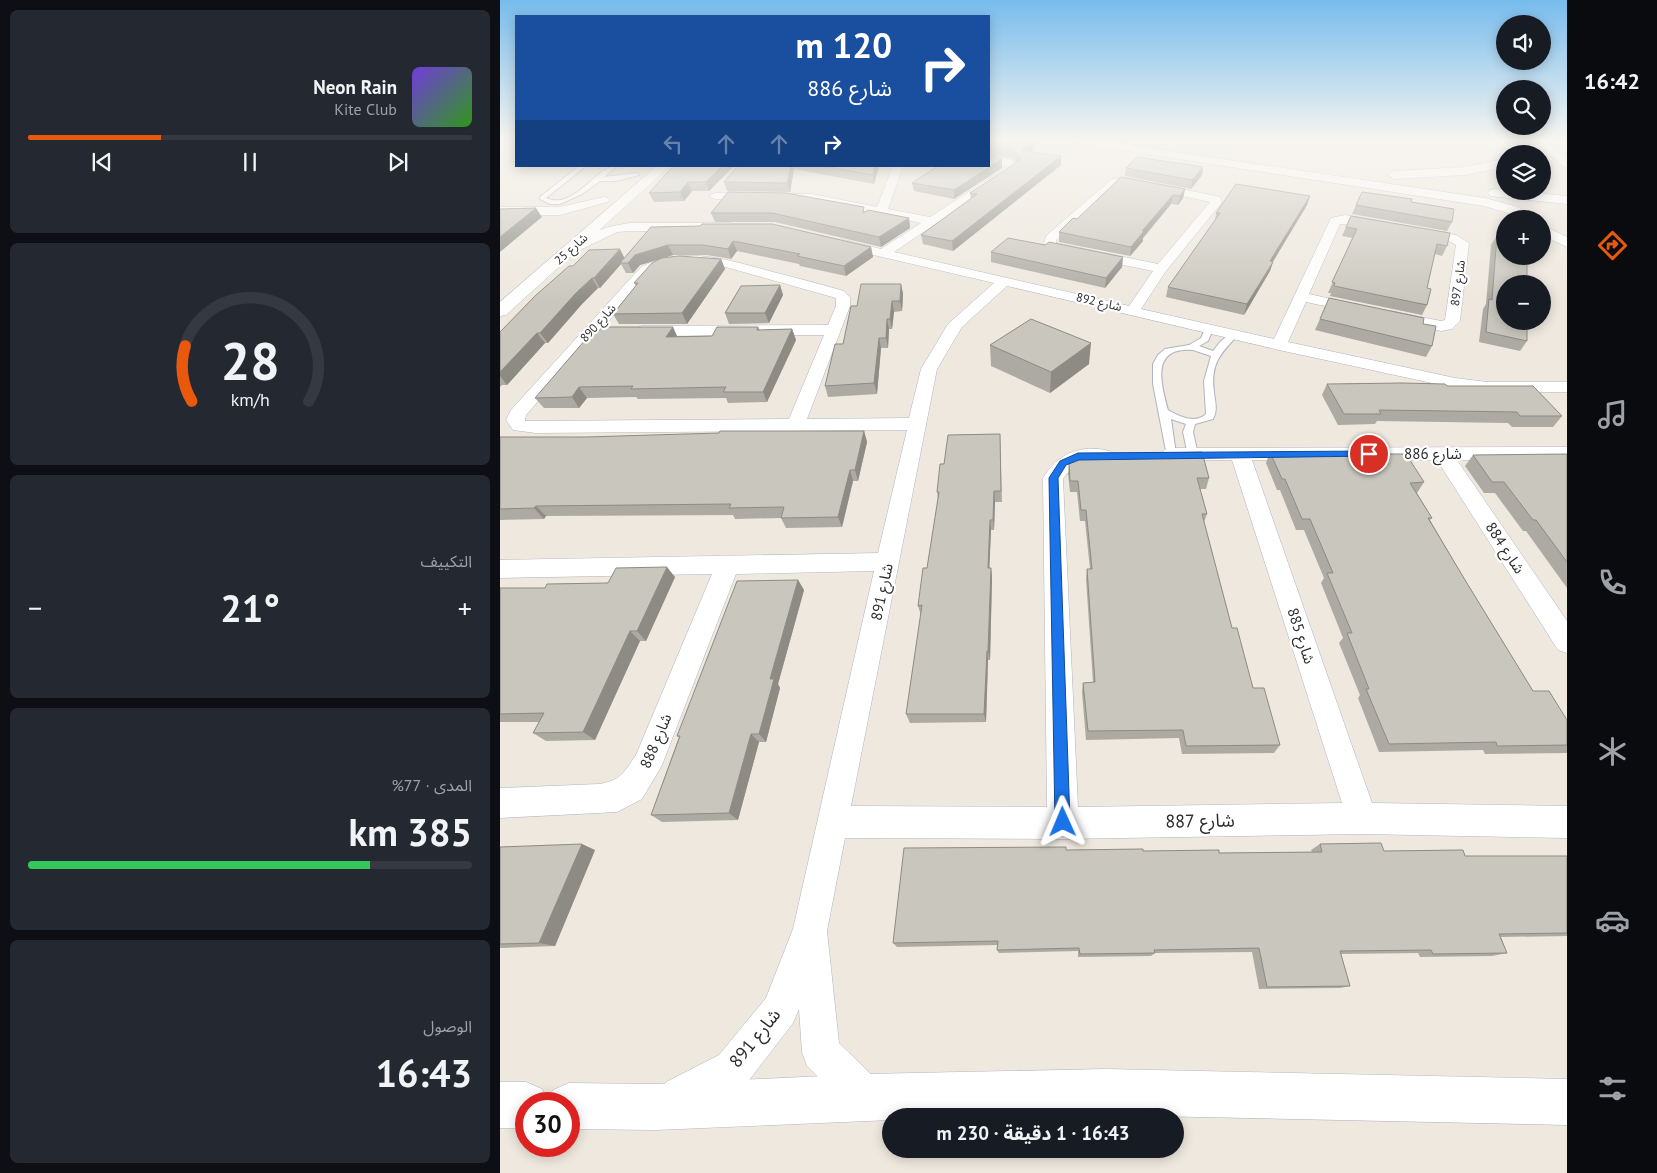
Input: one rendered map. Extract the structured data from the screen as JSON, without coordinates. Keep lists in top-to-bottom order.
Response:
{
  "streets": {
    "street": [
      "شارع 25",
      "شارع 897",
      "شارع 892",
      "شارع 890",
      "شارع 886",
      "شارع 884",
      "شارع 891",
      "شارع 885",
      "شارع 888",
      "شارع 887"
    ]
  },
  "crossings": [
    ["شارع 897", "شارع 892"],
    ["شارع 892", "شارع 891"],
    ["شارع 890", "شارع 891"],
    ["شارع 886", "شارع 884"],
    ["شارع 886", "شارع 885"],
    ["شارع 891", "شارع 887"],
    ["شارع 885", "شارع 887"]
  ],
  "page": {
    "tabs": "16:42",
    "map_buttons": ["+", "−"],
    "turn": ["120 m", "شارع 886"],
    "song": ["Neon Rain", "Kite Club"],
    "tile": [
      "التكييف",
      ["المدى · 77%", "385 km"],
      ["الوصول", "16:43"]
    ],
    "heat": ["−", "21°", "+"],
    "limit": "30",
    "trip": "16:43 · 1 دقيقة · 230 m",
    "gauge": ["28", "km/h"]
  }
}
